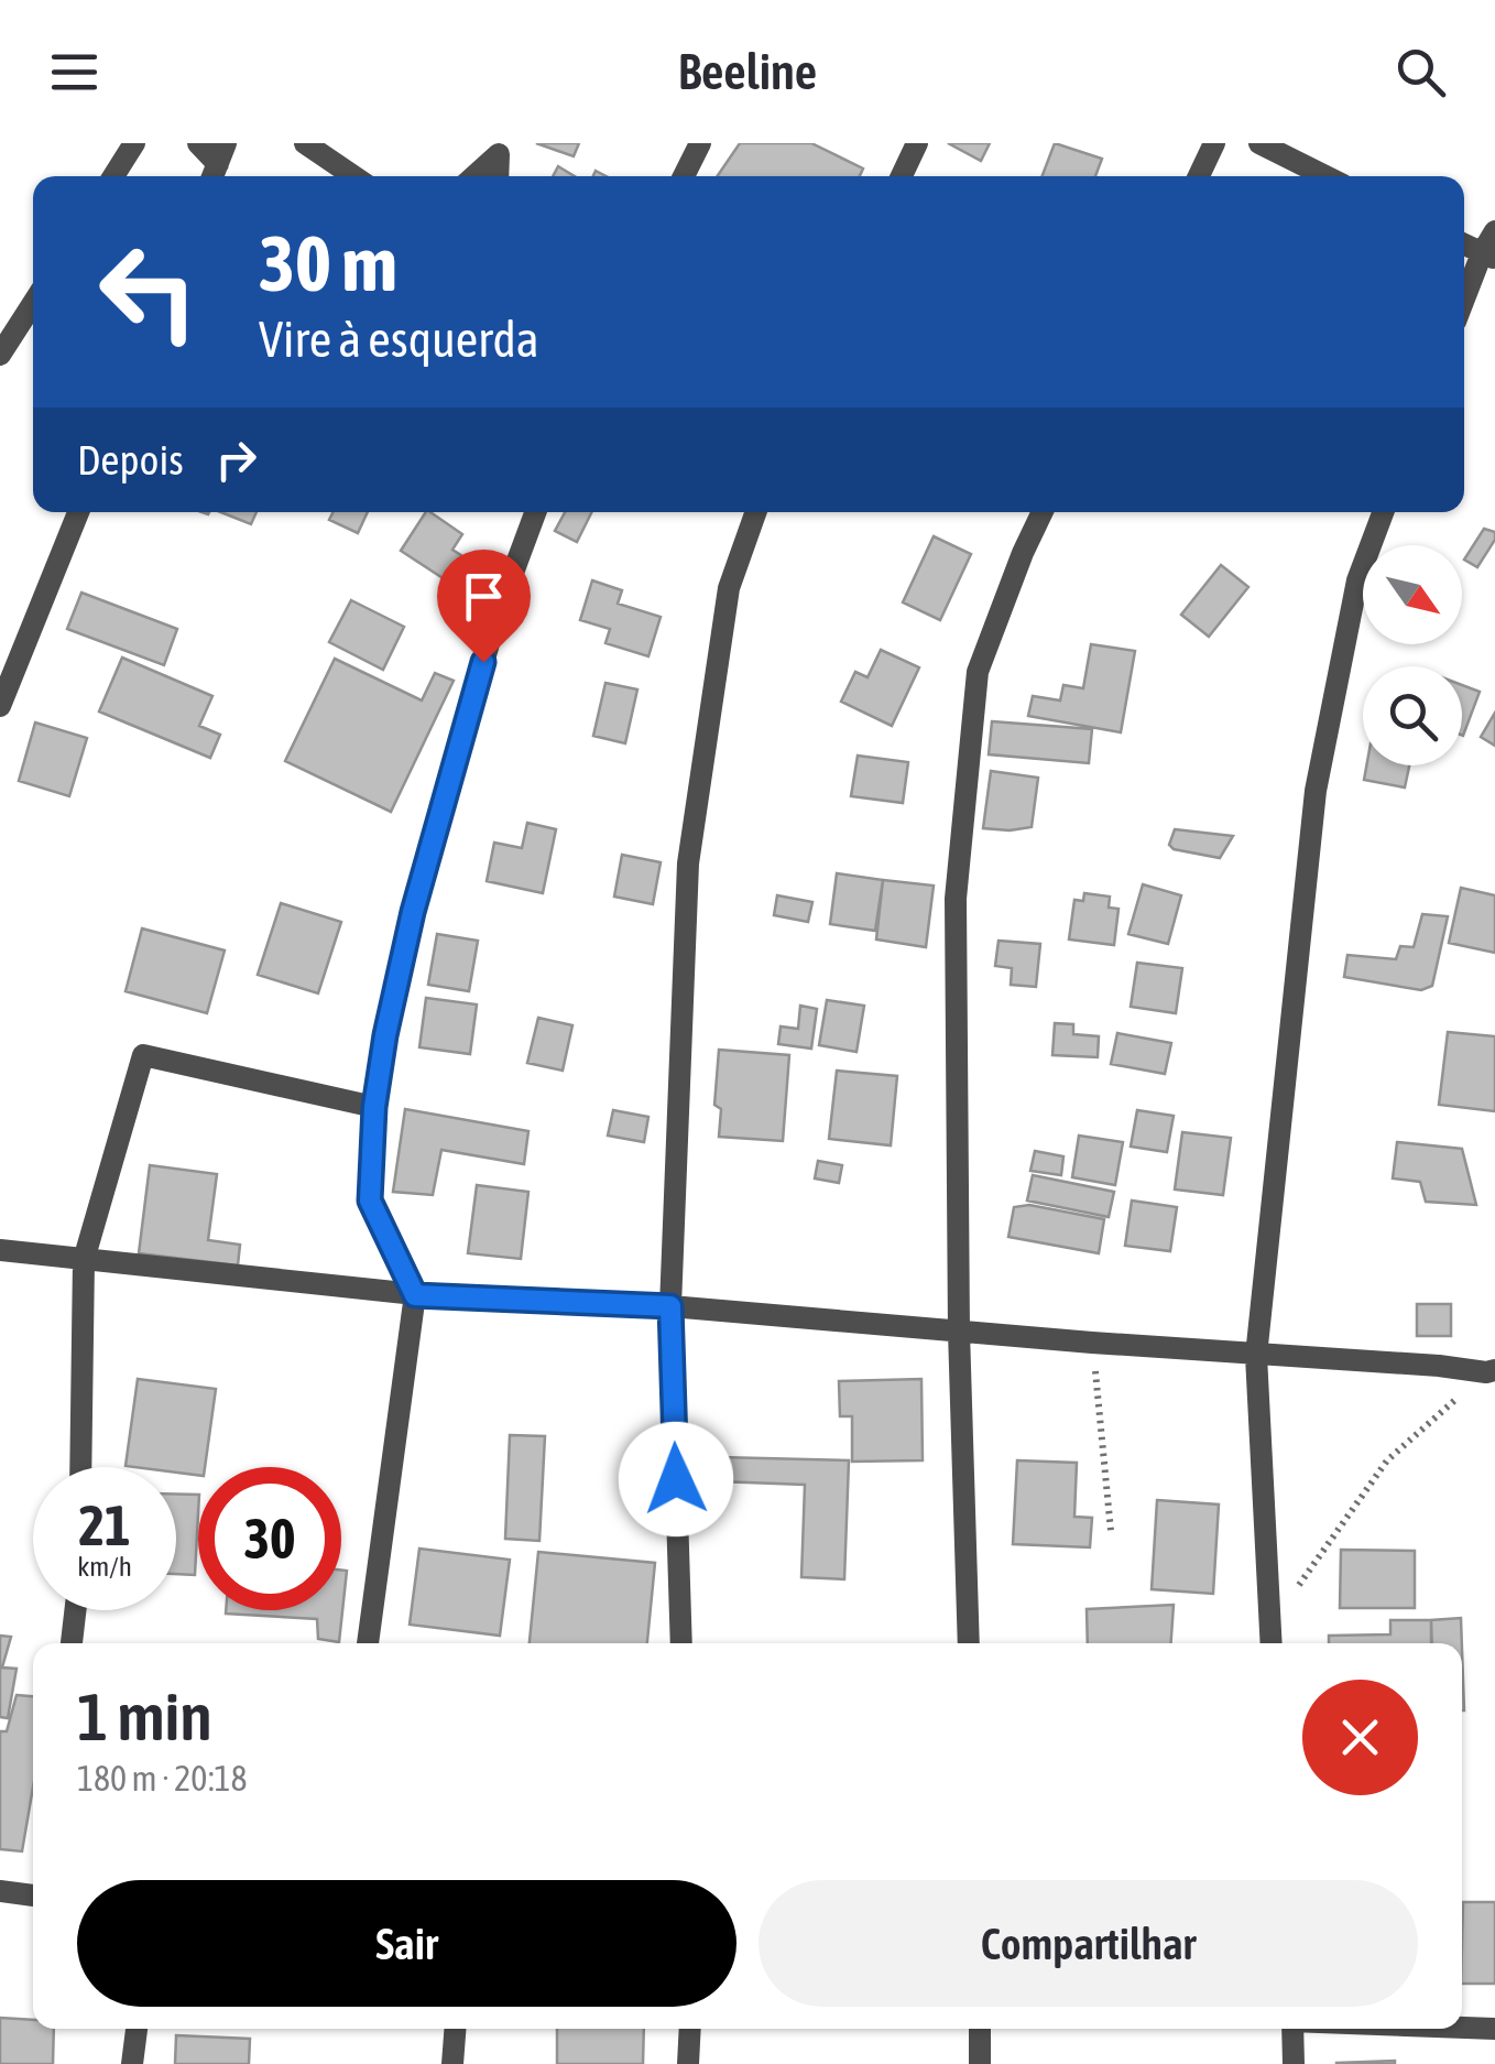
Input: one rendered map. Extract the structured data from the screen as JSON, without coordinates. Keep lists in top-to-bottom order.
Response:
{
  "north": "bottom right",
  "page": {
    "header": "Beeline",
    "turn": ["30 m", "Vire à esquerda"],
    "then": "Depois",
    "speed": "21 km/h",
    "limit": "30",
    "heading": ["1 min", "180 m · 20:18"],
    "buttons": ["Sair", "Compartilhar"]
  }
}
